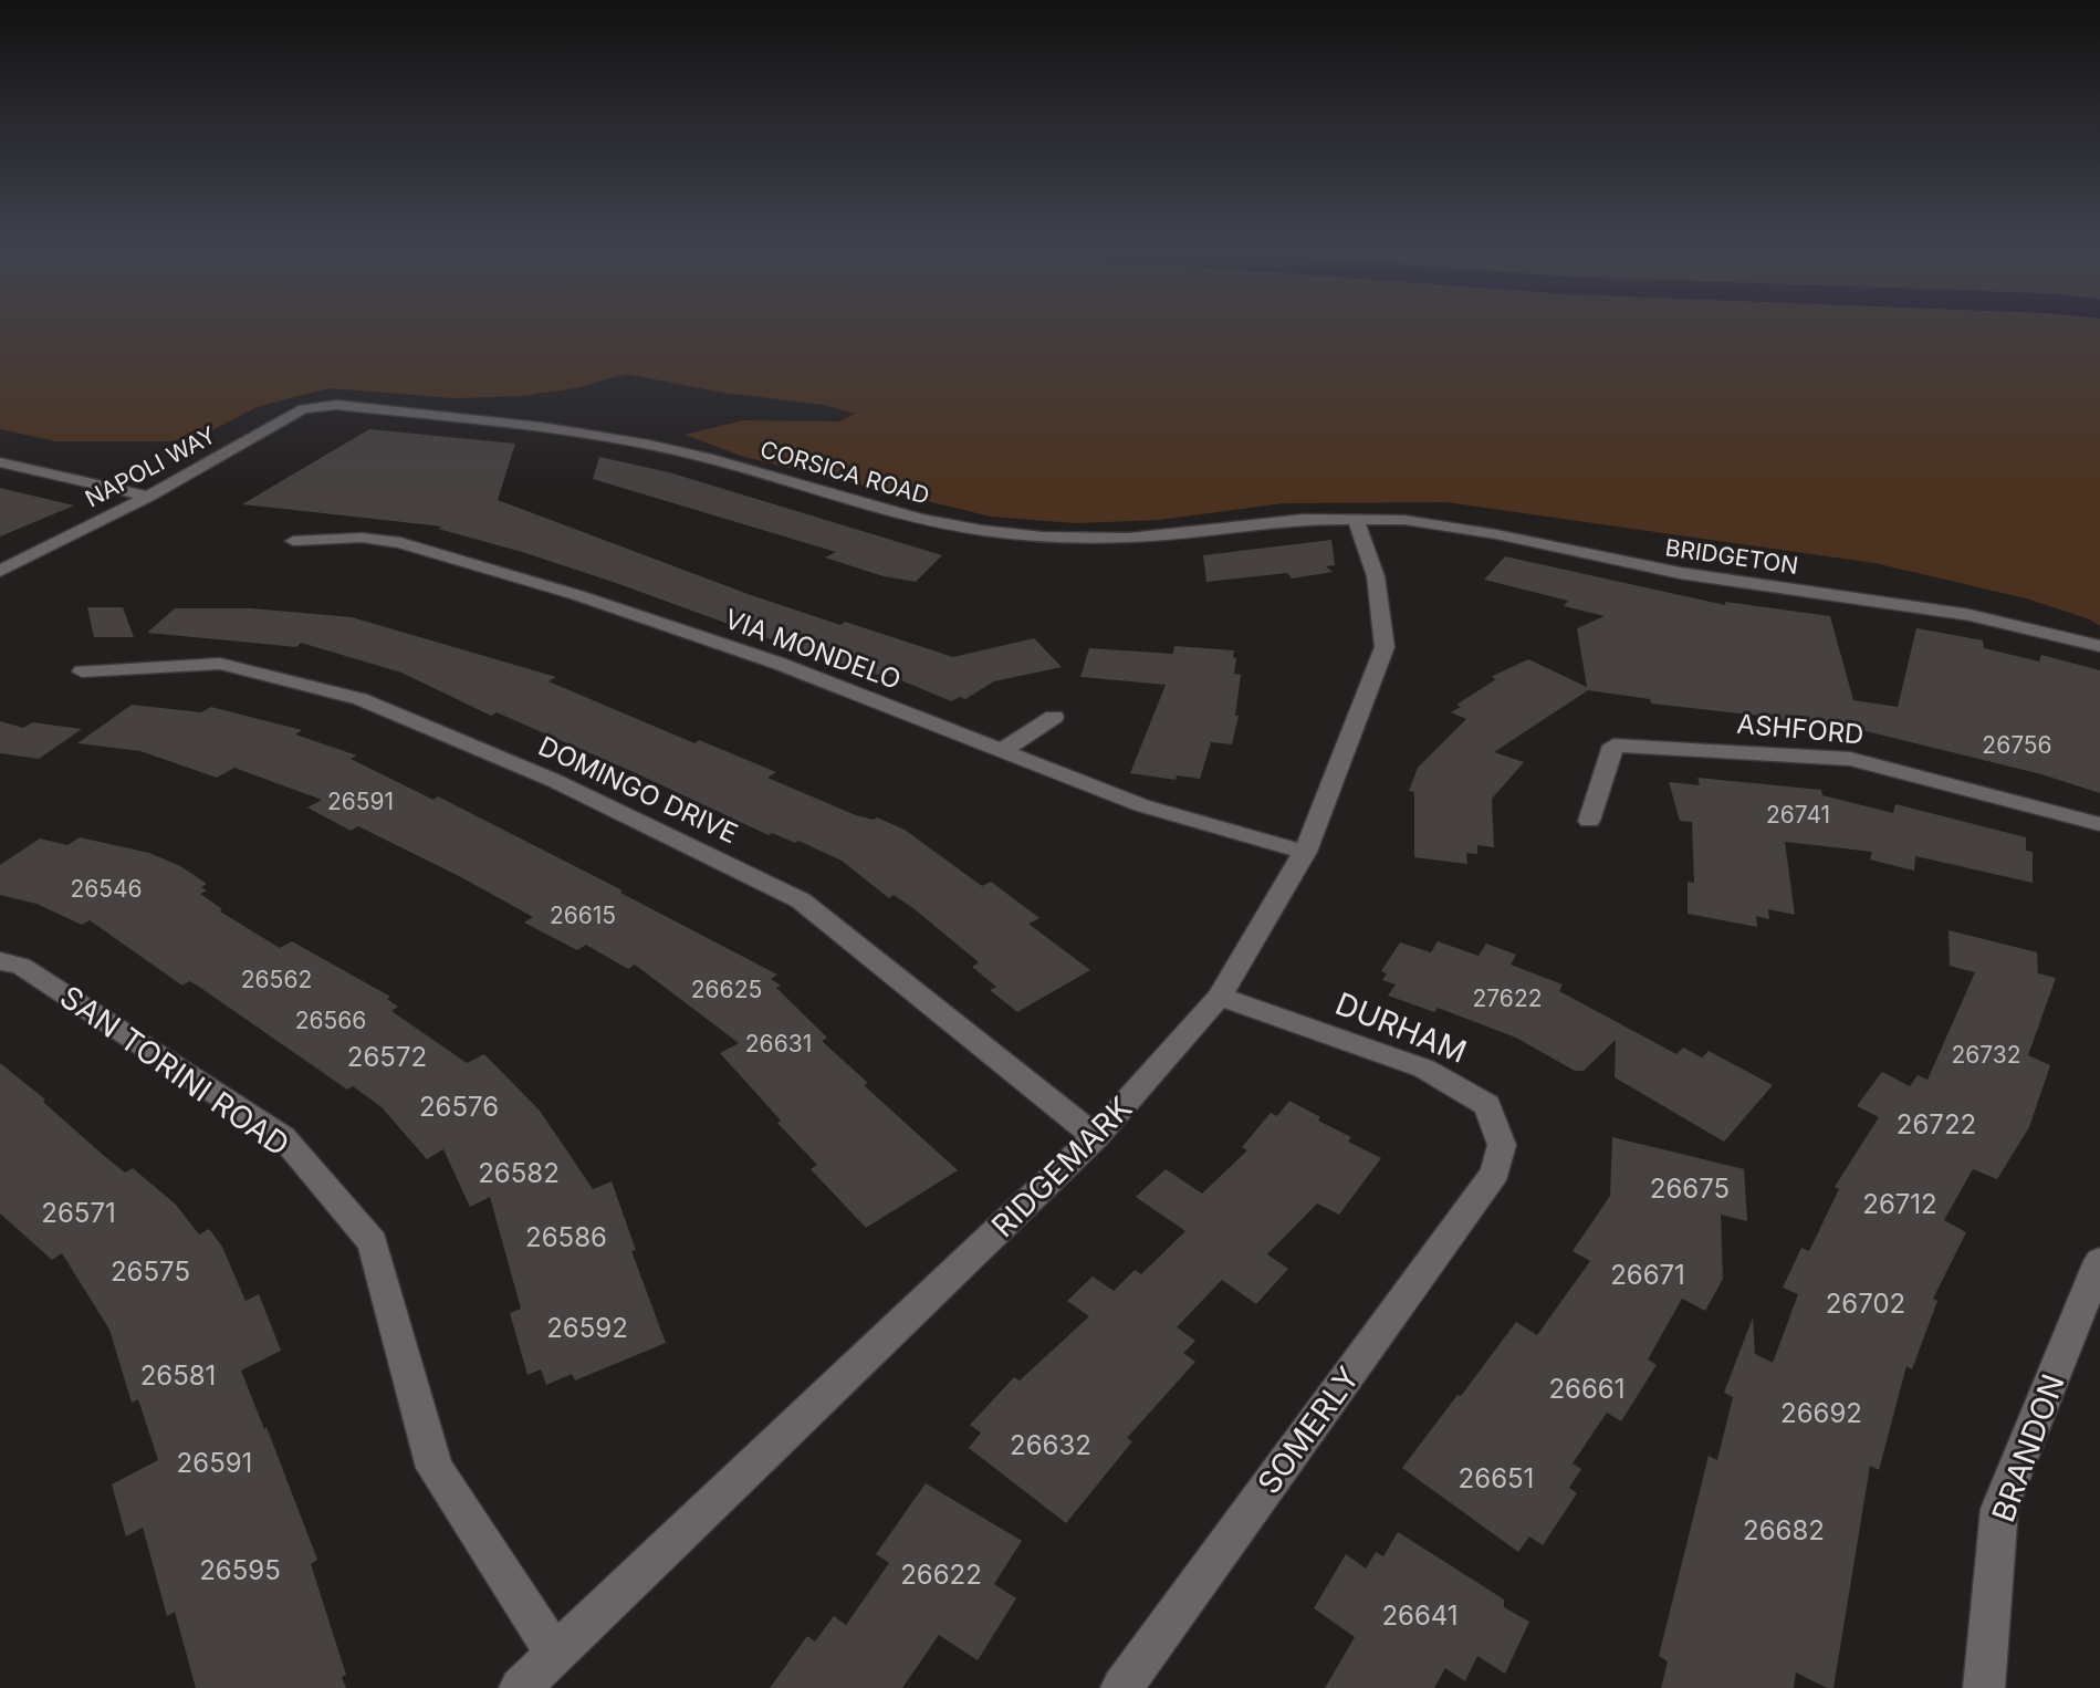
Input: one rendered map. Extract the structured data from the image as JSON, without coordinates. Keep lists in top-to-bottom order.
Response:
{
  "streets": {
    "street": [
      "NAPOLI WAY",
      "CORSICA ROAD",
      "BRIDGETON",
      "VIA MONDELO",
      "ASHFORD",
      "DOMINGO DRIVE",
      "DURHAM",
      "SAN TORINI ROAD",
      "RIDGEMARK",
      "SOMERLY",
      "BRANDON"
    ]
  },
  "crossings": [
    ["NAPOLI WAY", "CORSICA ROAD"],
    ["CORSICA ROAD", "BRIDGETON"],
    ["CORSICA ROAD", "RIDGEMARK"],
    ["BRIDGETON", "RIDGEMARK"],
    ["VIA MONDELO", "RIDGEMARK"],
    ["DOMINGO DRIVE", "RIDGEMARK"],
    ["DURHAM", "RIDGEMARK"],
    ["DURHAM", "SOMERLY"],
    ["SAN TORINI ROAD", "RIDGEMARK"]
  ],
  "house_numbers": [
    "26756",
    "26591",
    "26741",
    "26546",
    "26615",
    "26562",
    "26625",
    "27622",
    "26566",
    "26631",
    "26732",
    "26572",
    "26576",
    "26722",
    "26582",
    "26675",
    "26712",
    "26571",
    "26586",
    "26575",
    "26671",
    "26702",
    "26592",
    "26581",
    "26661",
    "26692",
    "26632",
    "26591",
    "26651",
    "26682",
    "26595",
    "26622",
    "26641"
  ]
}
